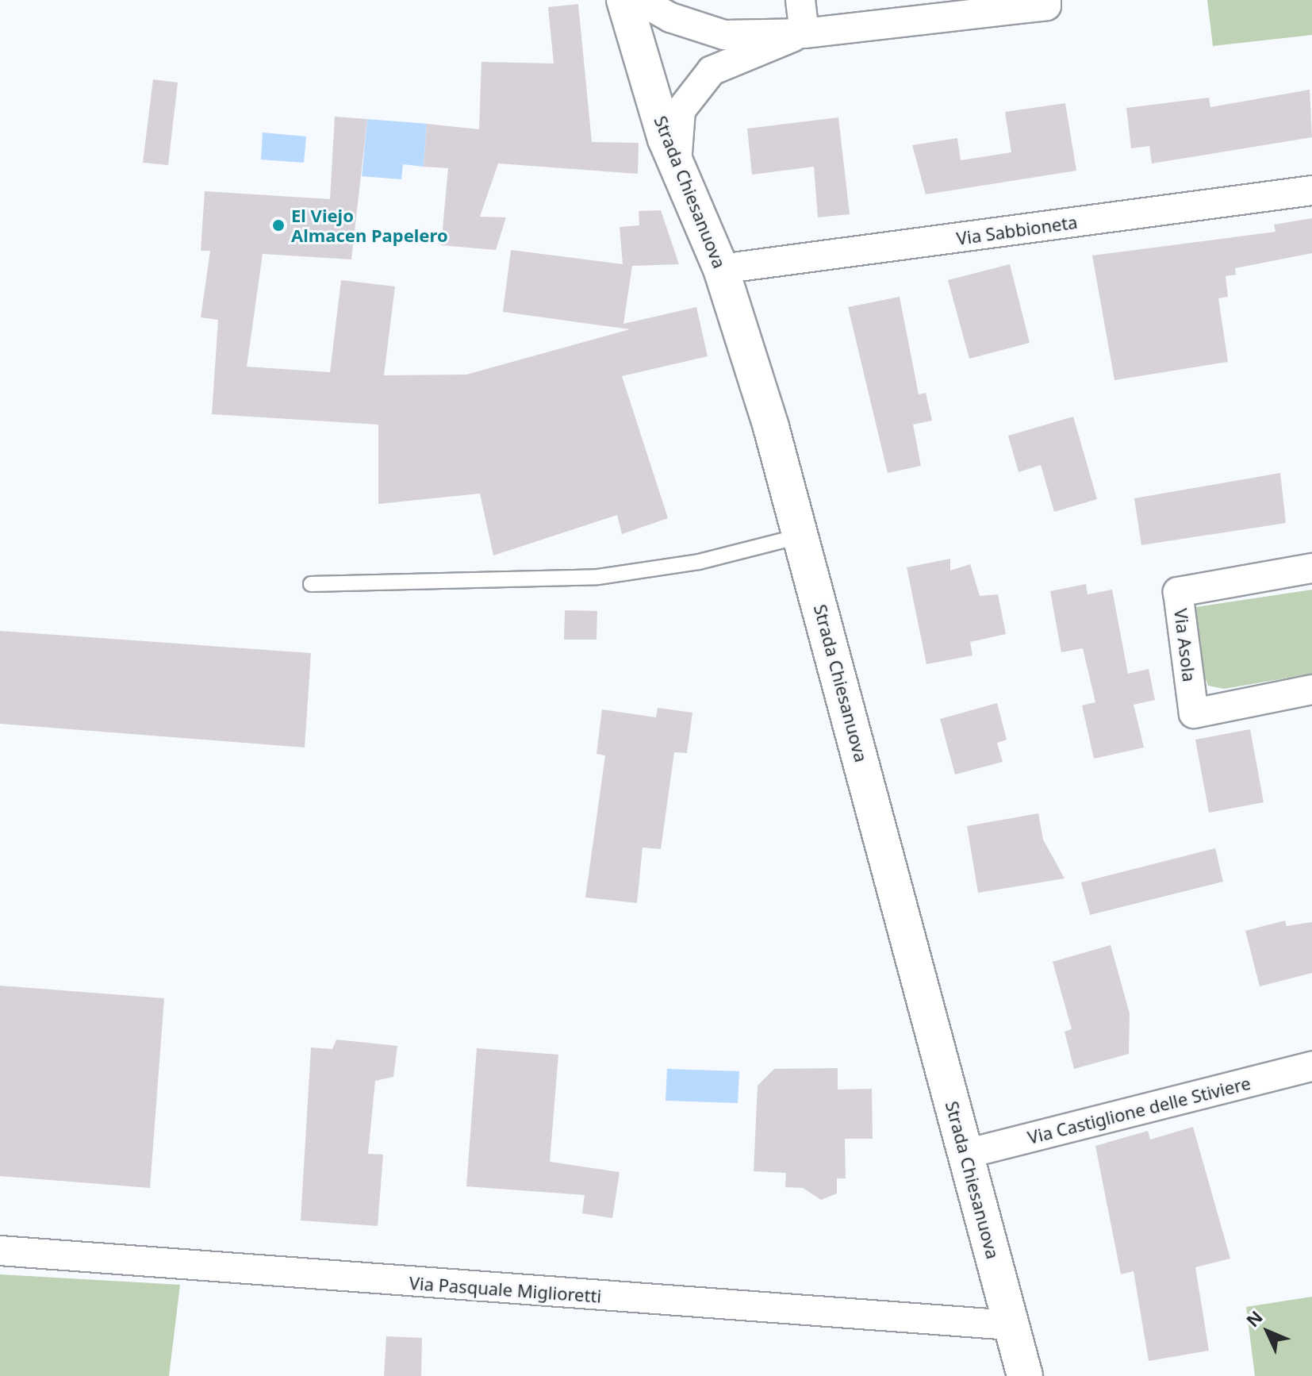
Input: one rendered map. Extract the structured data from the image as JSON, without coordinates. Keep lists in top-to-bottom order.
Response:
{
  "streets": {
    "main road": ["Strada Chiesanuova"],
    "street": [
      "Via Sabbioneta",
      "Via Asola",
      "Via Castiglione delle Stiviere",
      "Via Pasquale Miglioretti"
    ]
  },
  "crossings": [
    ["Strada Chiesanuova", "Via Sabbioneta"],
    ["Strada Chiesanuova", "Via Castiglione delle Stiviere"],
    ["Strada Chiesanuova", "Via Pasquale Miglioretti"]
  ],
  "places": ["El Viejo Almacen Papelero"],
  "north": "top left"
}
